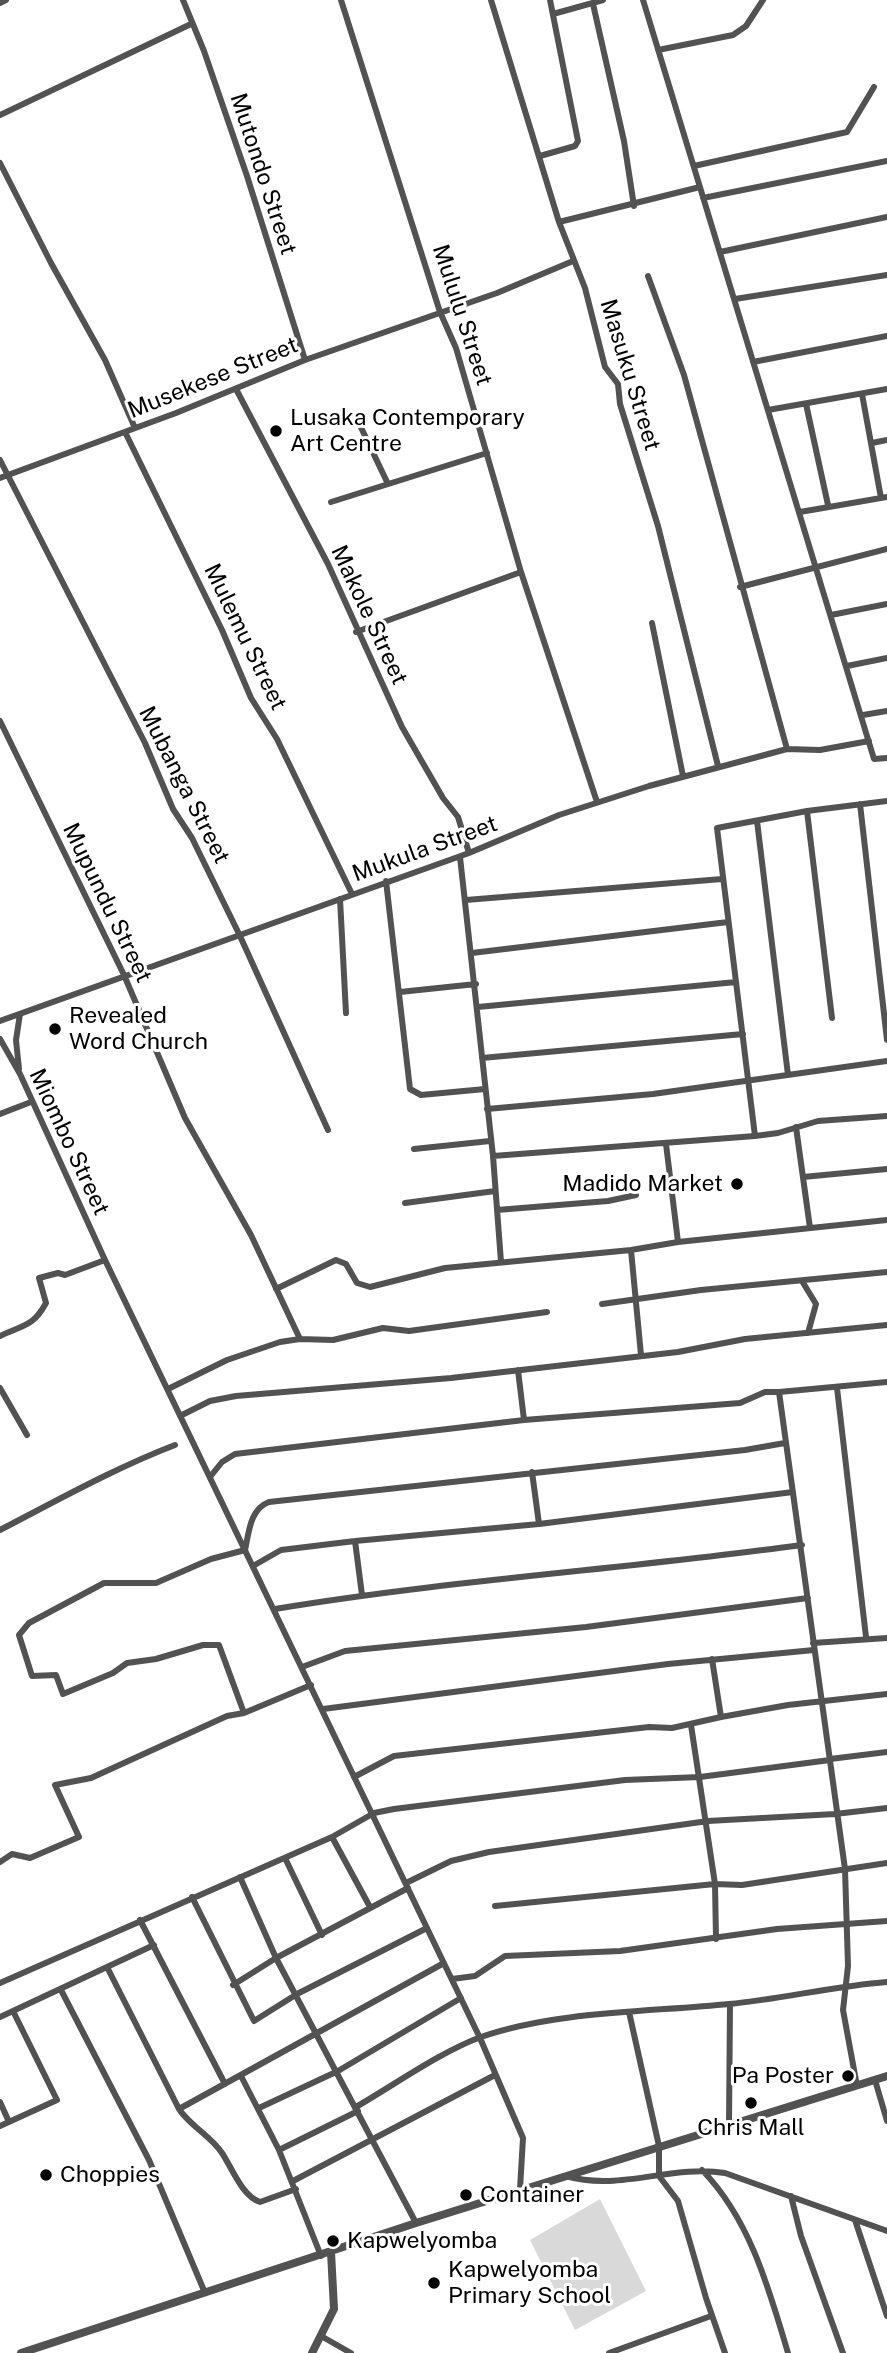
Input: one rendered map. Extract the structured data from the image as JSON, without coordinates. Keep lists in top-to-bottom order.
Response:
{
  "streets": {
    "street": [
      "Mutondo Street",
      "Mululu Street",
      "Masuku Street",
      "Musekese Street",
      "Makole Street",
      "Mulemu Street",
      "Mubanga Street",
      "Mukula Street",
      "Mupundu Street",
      "Miombo Street"
    ]
  },
  "crossings": [
    ["Mutondo Street", "Musekese Street"],
    ["Mululu Street", "Musekese Street"],
    ["Mululu Street", "Mukula Street"],
    ["Masuku Street", "Musekese Street"],
    ["Masuku Street", "Mukula Street"],
    ["Musekese Street", "Makole Street"],
    ["Musekese Street", "Mulemu Street"],
    ["Musekese Street", "Mubanga Street"],
    ["Makole Street", "Mukula Street"],
    ["Mulemu Street", "Mukula Street"],
    ["Mubanga Street", "Mukula Street"],
    ["Mukula Street", "Mupundu Street"]
  ],
  "places": [
    "Lusaka Contemporary Art Centre",
    "Revealed Word Church",
    "Madido Market",
    "Pa Poster",
    "Chris Mall",
    "Choppies",
    "Container",
    "Kapwelyomba",
    "Kapwelyomba Primary School"
  ]
}
